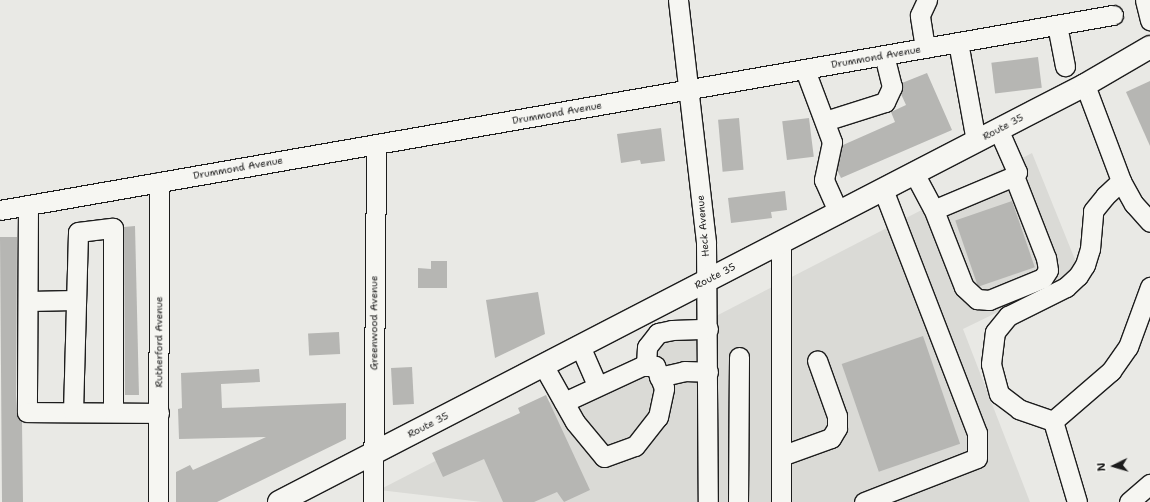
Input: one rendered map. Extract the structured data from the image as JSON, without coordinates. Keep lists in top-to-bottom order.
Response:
{
  "streets": {
    "main road": ["Route 35"],
    "street": [
      "Drummond Avenue",
      "Heck Avenue",
      "Greenwood Avenue",
      "Rutherford Avenue"
    ]
  },
  "crossings": [
    ["Drummond Avenue", "Heck Avenue"],
    ["Drummond Avenue", "Greenwood Avenue"],
    ["Drummond Avenue", "Rutherford Avenue"],
    ["Route 35", "Heck Avenue"],
    ["Route 35", "Greenwood Avenue"]
  ],
  "north": "left"
}
